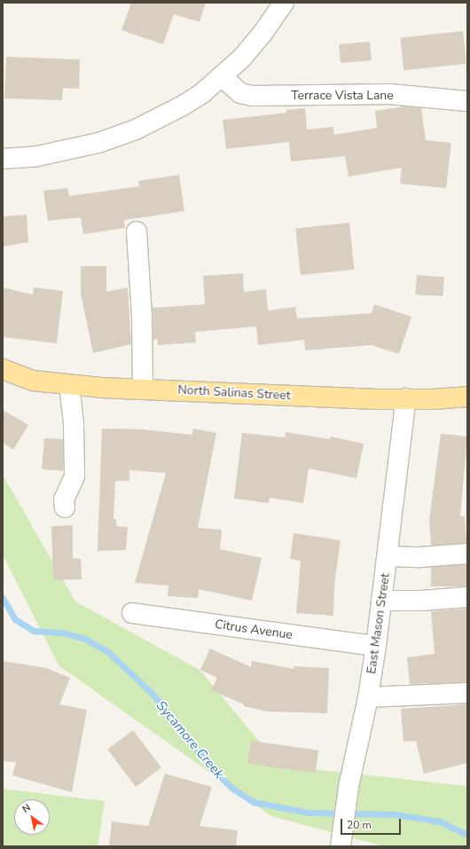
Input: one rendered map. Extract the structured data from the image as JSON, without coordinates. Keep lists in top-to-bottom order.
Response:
{
  "streets": {
    "main road": ["North Salinas Street"],
    "street": ["Terrace Vista Lane", "East Mason Street", "Citrus Avenue"]
  },
  "crossings": [
    ["North Salinas Street", "East Mason Street"],
    ["East Mason Street", "Citrus Avenue"]
  ],
  "water": ["Sycamore Creek"],
  "scale_bar": "20 m",
  "north": "top left"
}
